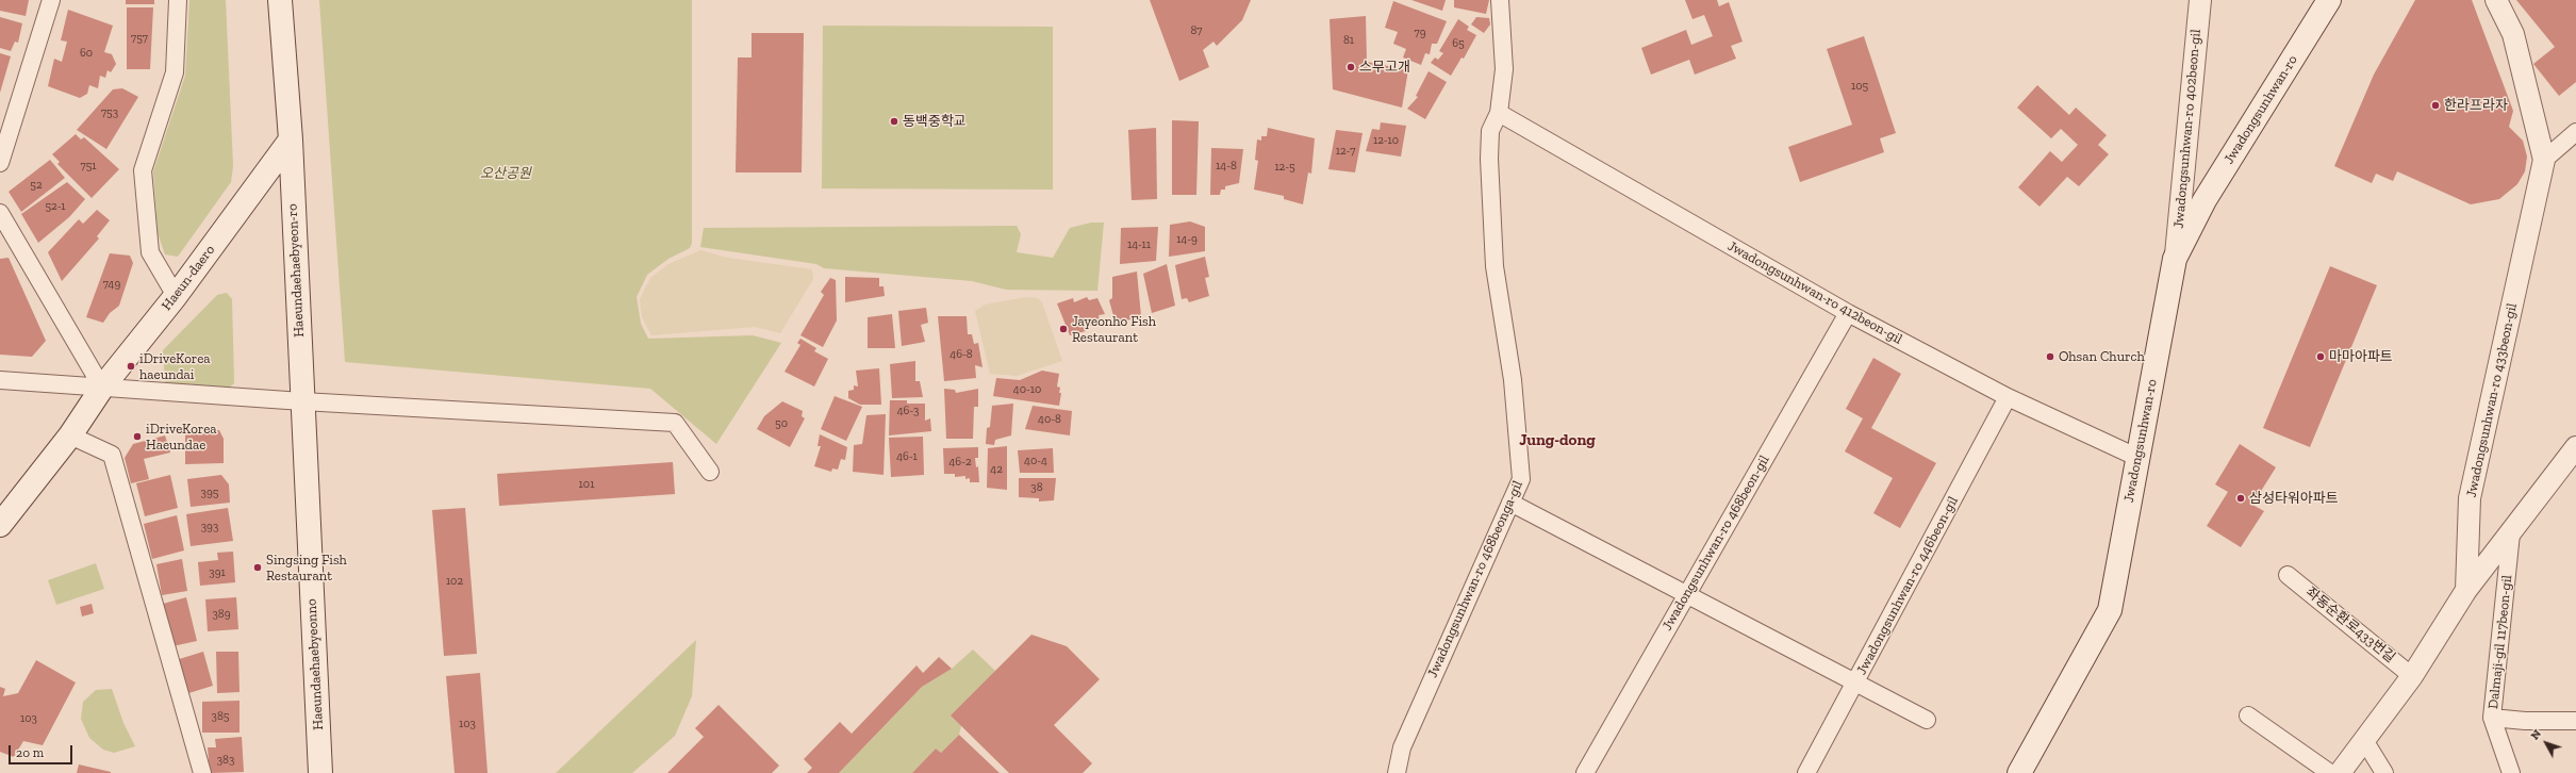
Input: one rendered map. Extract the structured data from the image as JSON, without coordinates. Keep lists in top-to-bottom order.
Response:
{
  "streets": {
    "main road": [
      "Jwadongsunhwan-ro",
      "Haeundaehaebyeon-ro",
      "Haeun-daero",
      "Haeundaehaebyeonno"
    ],
    "street": [
      "Jwadongsunhwan-ro 402beon-gil",
      "Jwadongsunhwan-ro 412beon-gil",
      "Jwadongsunhwan-ro 433beon-gil",
      "Jwadongsunhwan-ro 468beon-gil",
      "Jwadongsunhwan-ro 468beonga-gil",
      "Jwadongsunhwan-ro 446beon-gil",
      "좌동순환로433번길",
      "Dalmaji-gil 117beon-gil"
    ]
  },
  "crossings": [
    ["Jwadongsunhwan-ro", "Jwadongsunhwan-ro 402beon-gil"],
    ["Jwadongsunhwan-ro", "Jwadongsunhwan-ro 412beon-gil"],
    ["Haeundaehaebyeon-ro", "Haeun-daero"],
    ["Haeundaehaebyeon-ro", "Haeundaehaebyeonno"],
    ["Jwadongsunhwan-ro 412beon-gil", "Jwadongsunhwan-ro 468beon-gil"],
    ["Jwadongsunhwan-ro 412beon-gil", "Jwadongsunhwan-ro 468beonga-gil"],
    ["Jwadongsunhwan-ro 412beon-gil", "Jwadongsunhwan-ro 446beon-gil"]
  ],
  "districts": ["Jung-dong"],
  "parks": ["오산공원"],
  "places": [
    "스무고개",
    "한라프라자",
    "동백중학교",
    "Jayeonho Fish Restaurant",
    "Ohsan Church",
    "마마아파트",
    "iDriveKorea haeundai",
    "iDriveKorea Haeundae",
    "삼성타워아파트",
    "Singsing Fish Restaurant"
  ],
  "house_numbers": [
    "87",
    "79",
    "757",
    "81",
    "65",
    "60",
    "105",
    "753",
    "12-10",
    "12-7",
    "751",
    "14-8",
    "12-5",
    "52",
    "52-1",
    "14-9",
    "14-11",
    "749",
    "46-8",
    "40-10",
    "46-3",
    "40-8",
    "50",
    "46-1",
    "40-4",
    "46-2",
    "42",
    "101",
    "38",
    "395",
    "393",
    "391",
    "102",
    "389",
    "385",
    "103",
    "103",
    "383"
  ],
  "scale_bar": "20 m",
  "north": "top left"
}
